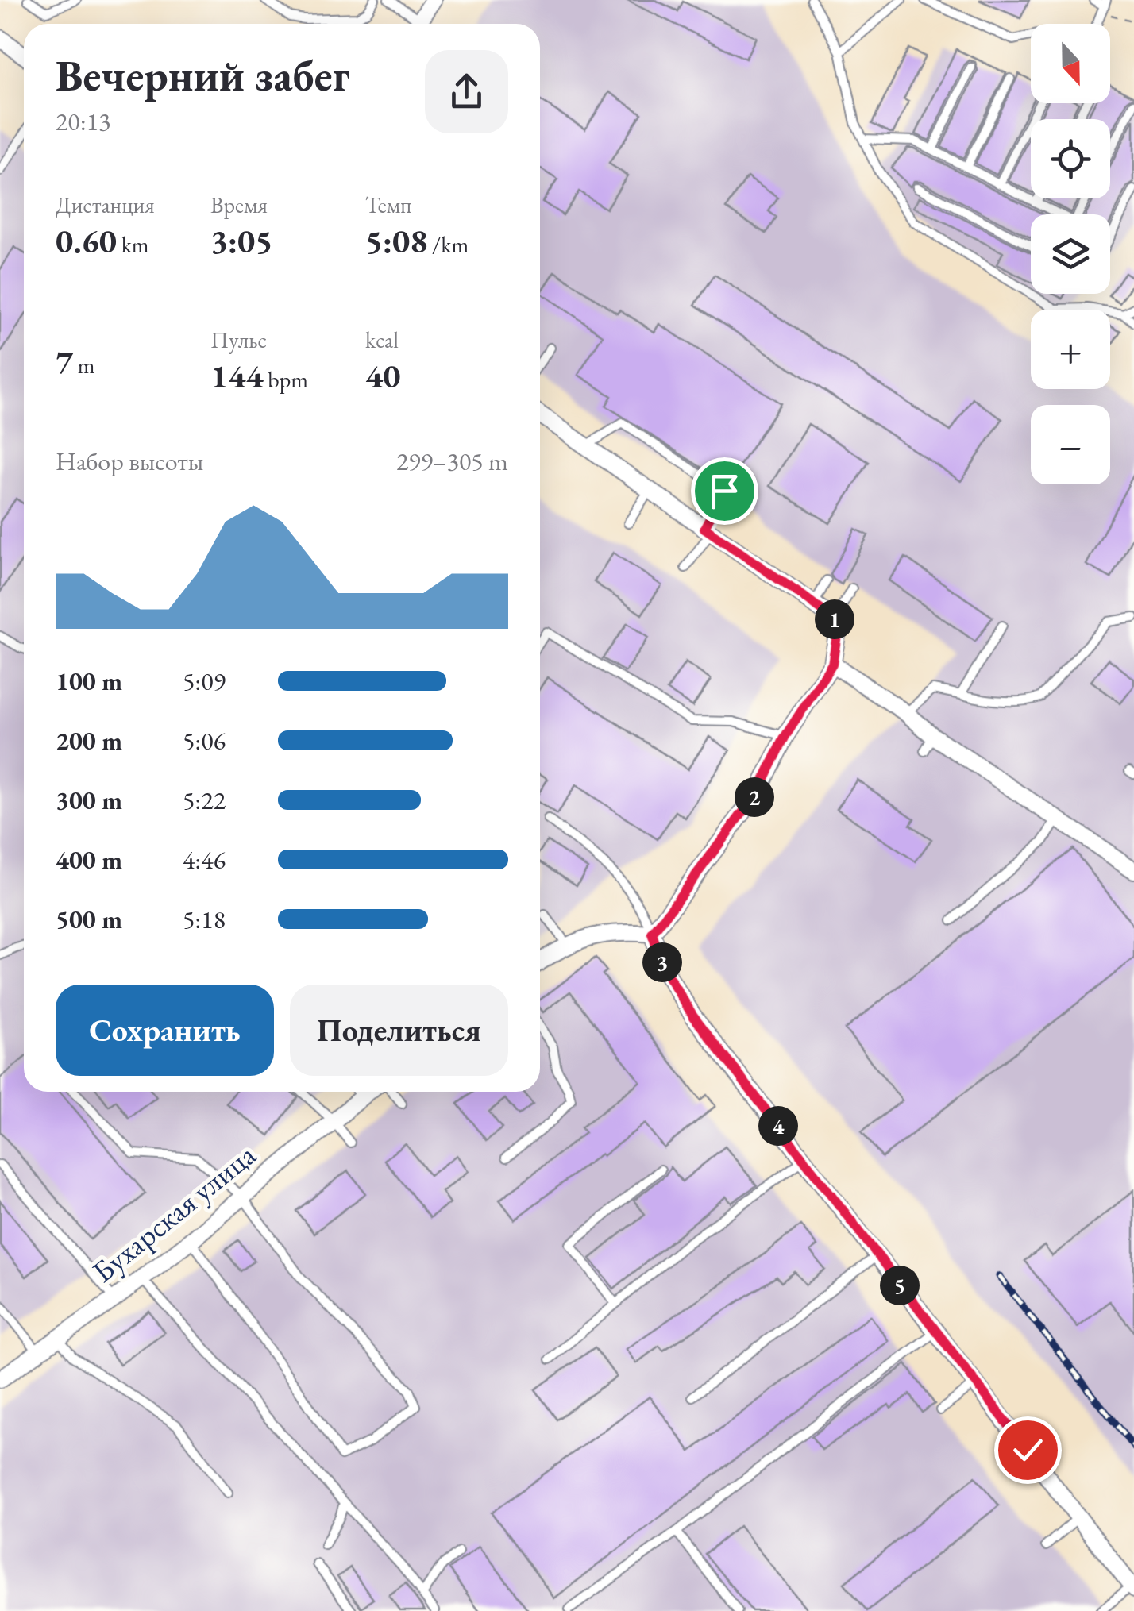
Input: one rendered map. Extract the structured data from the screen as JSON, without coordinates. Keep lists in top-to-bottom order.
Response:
{
  "streets": {
    "street": ["Бухарская улица"]
  },
  "north": "bottom",
  "page": {
    "map_buttons": ["+", "−"],
    "heading": ["Вечерний забег", "20:13"],
    "stats": [
      ["Дистанция", "0.60 km"],
      ["Время", "3:05"],
      ["Темп", "5:08 /km"],
      ["7 m"],
      ["Пульс", "144 bpm"],
      ["kcal", "40"]
    ],
    "chart": ["Набор высоты", "299–305 m"],
    "pins": [
      "1",
      "2",
      "3",
      "4",
      "5"
    ],
    "list": [
      {
        "name": "100 m",
        "note": "5:09"
      },
      {
        "name": "200 m",
        "note": "5:06"
      },
      {
        "name": "300 m",
        "note": "5:22"
      },
      {
        "name": "400 m",
        "note": "4:46"
      },
      {
        "name": "500 m",
        "note": "5:18"
      }
    ],
    "buttons": ["Сохранить", "Поделиться"]
  }
}
